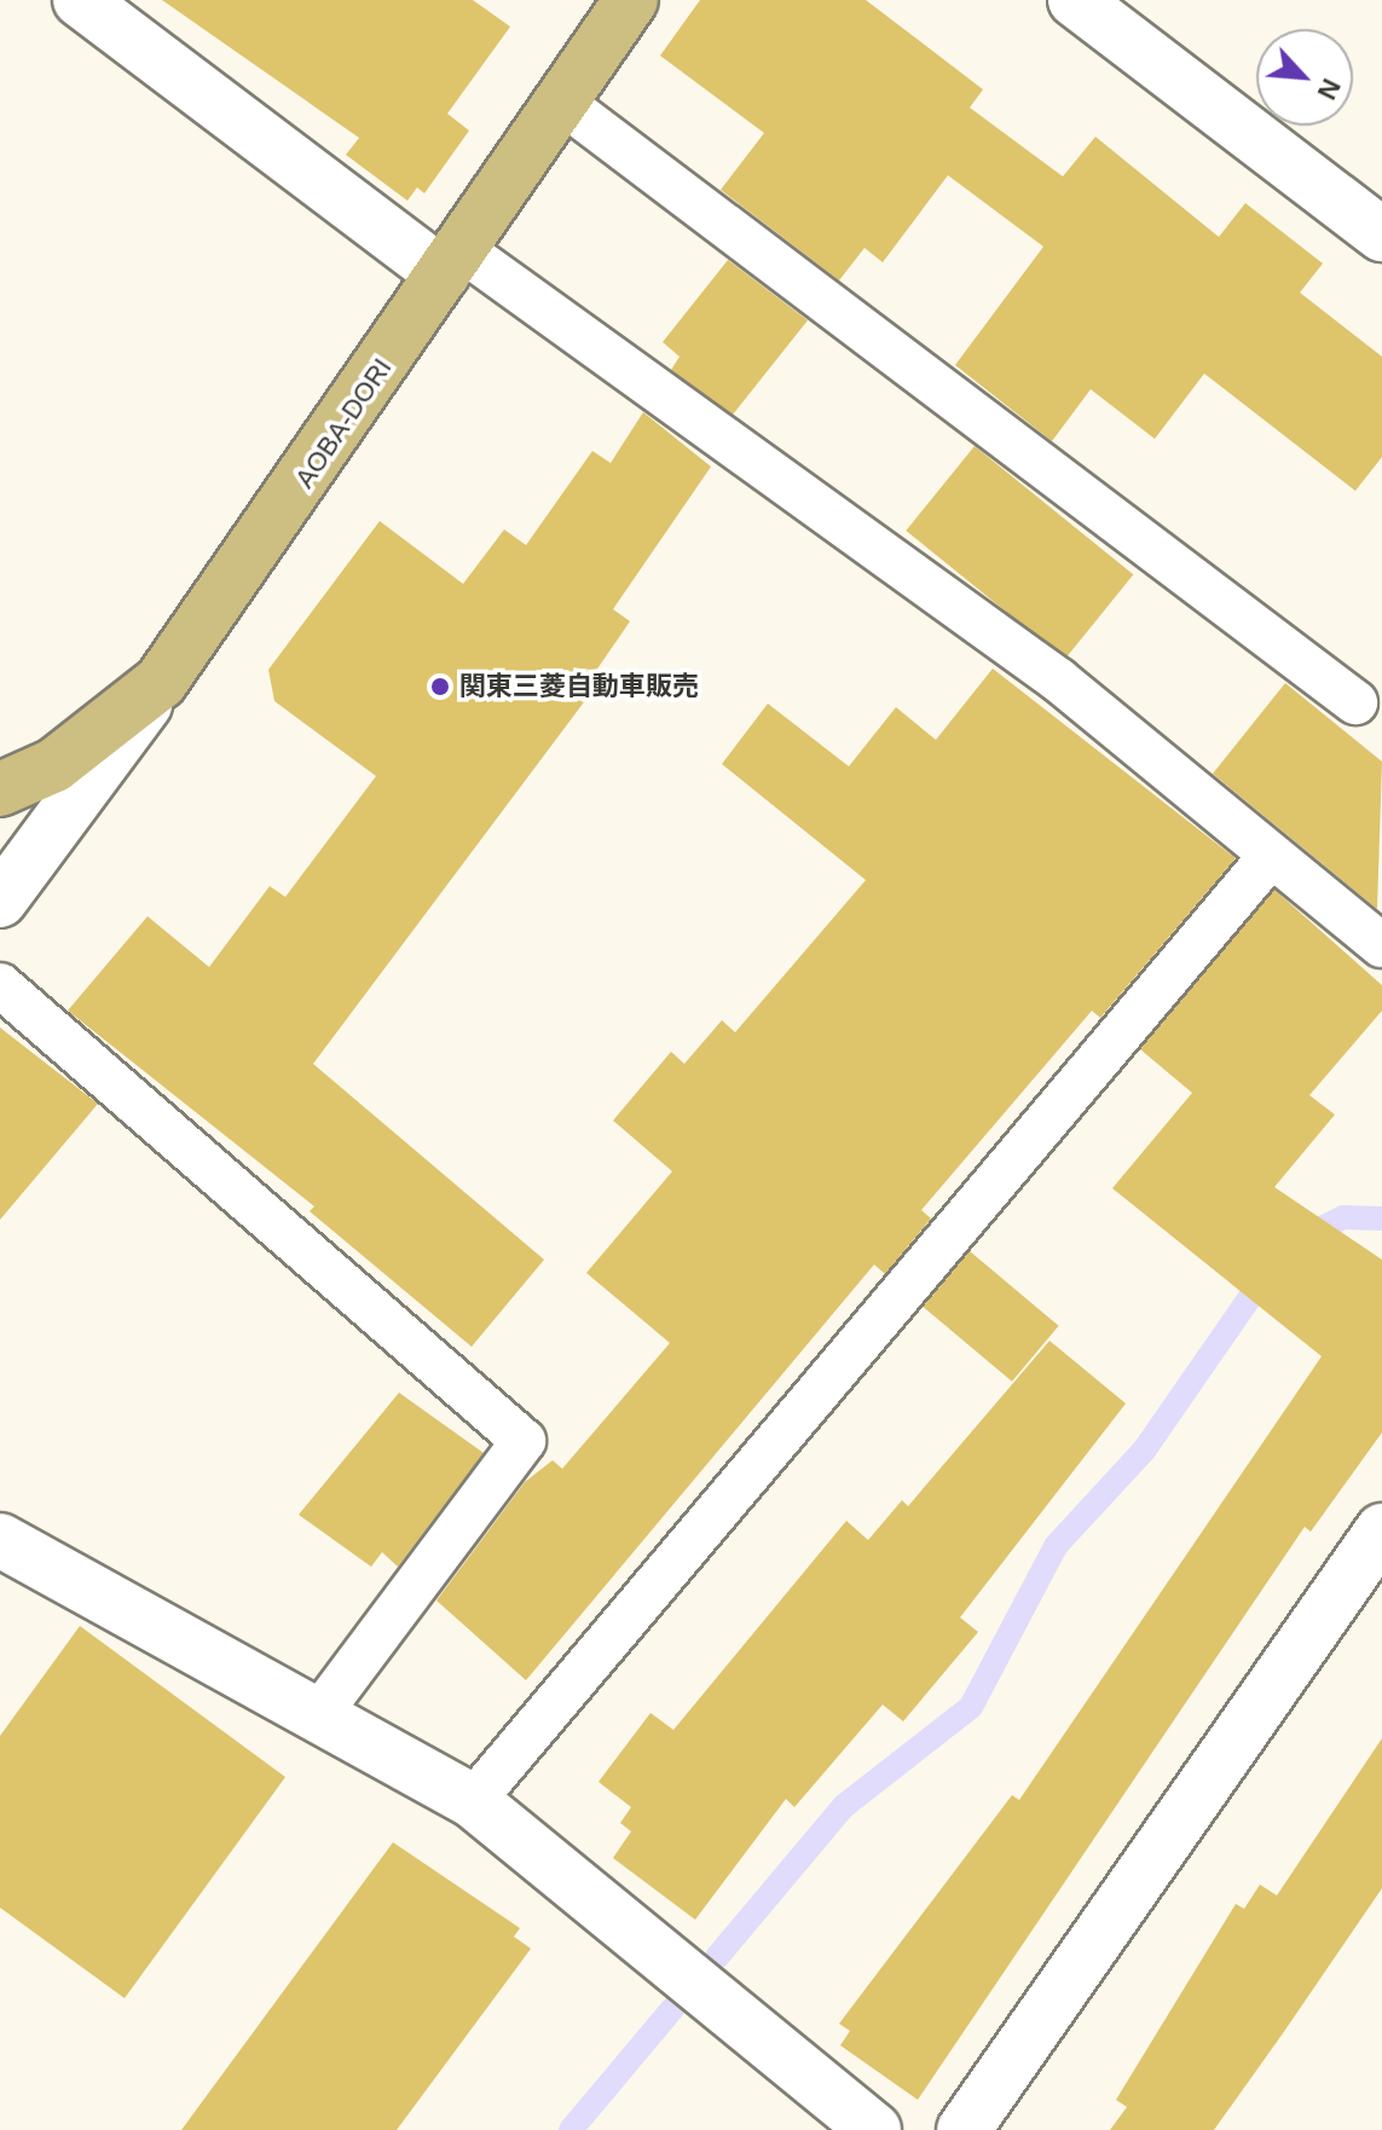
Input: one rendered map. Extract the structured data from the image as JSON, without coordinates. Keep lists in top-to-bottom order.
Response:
{
  "streets": {
    "main road": ["AOBA-DORI"]
  },
  "places": ["関東三菱自動車販売"],
  "north": "bottom right"
}
